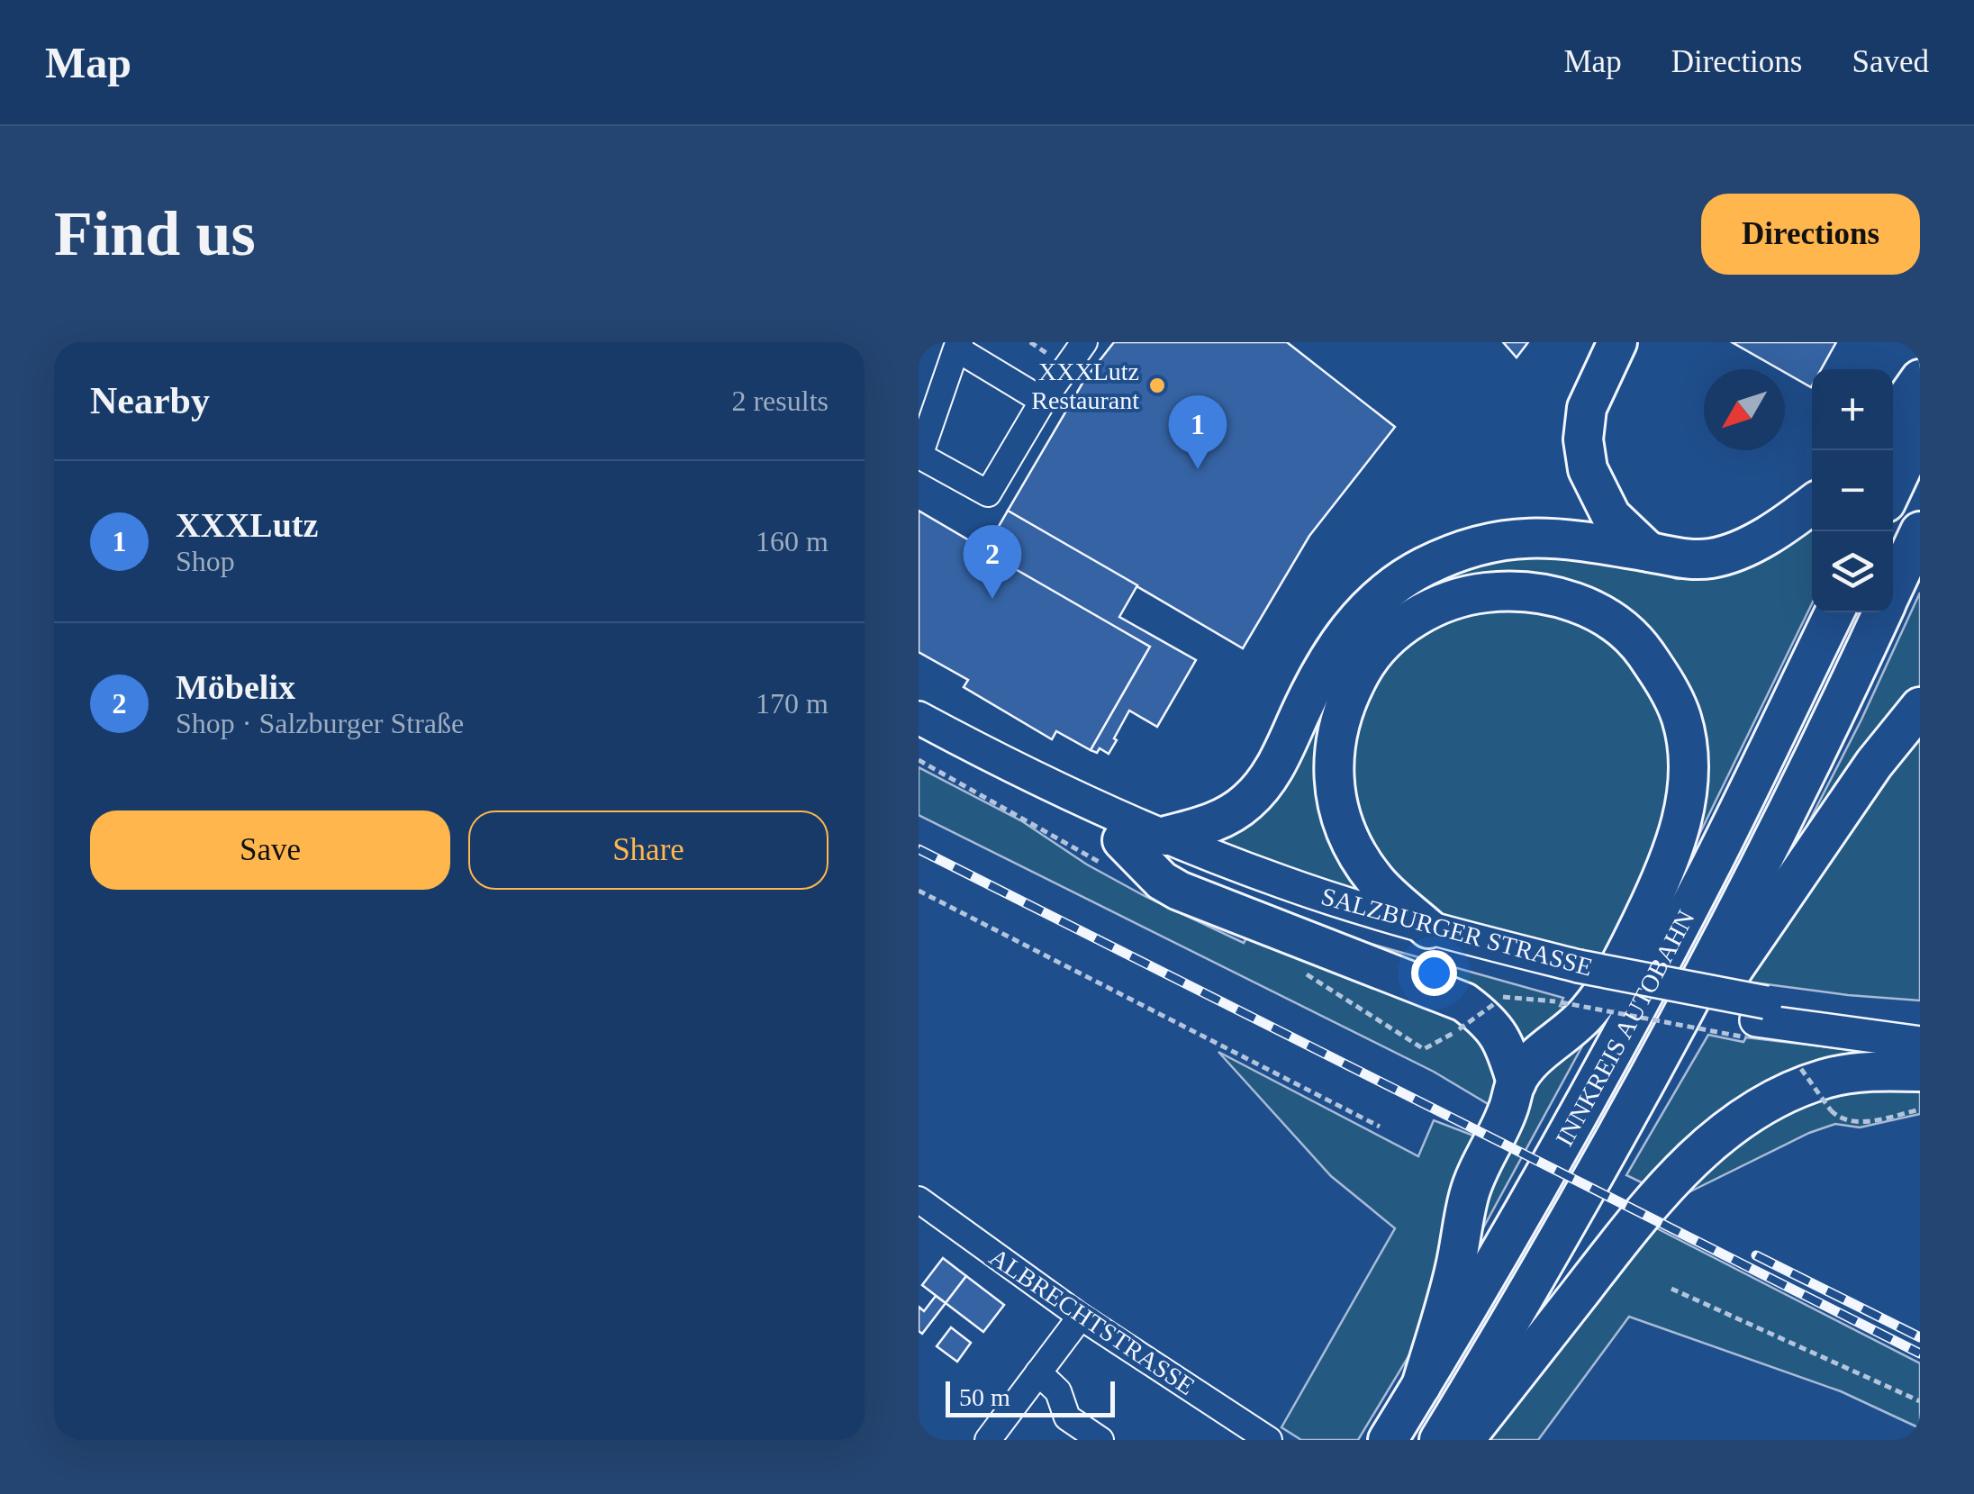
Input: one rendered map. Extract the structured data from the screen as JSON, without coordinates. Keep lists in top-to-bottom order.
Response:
{
  "streets": {
    "highway": ["INNKREIS AUTOBAHN"],
    "main road": ["SALZBURGER STRASSE"],
    "street": ["ALBRECHTSTRASSE"]
  },
  "places": ["XXXLutz Restaurant"],
  "scale_bar": "50 m",
  "north": "bottom left",
  "page": {
    "header": "Map",
    "nav": ["Map", "Directions", "Saved"],
    "buttons": [
      "Directions",
      ["Save", "Share"]
    ],
    "title": "Find us",
    "heading": ["Nearby", "2 results"],
    "map_buttons": ["+", "−"],
    "pins": ["1", "2"],
    "list": [
      {
        "mark": "1",
        "name": "XXXLutz",
        "note": "Shop",
        "value": "160 m"
      },
      {
        "mark": "2",
        "name": "Möbelix",
        "note": "Shop · Salzburger Straße",
        "value": "170 m"
      }
    ],
    "scale": "50 m"
  }
}
